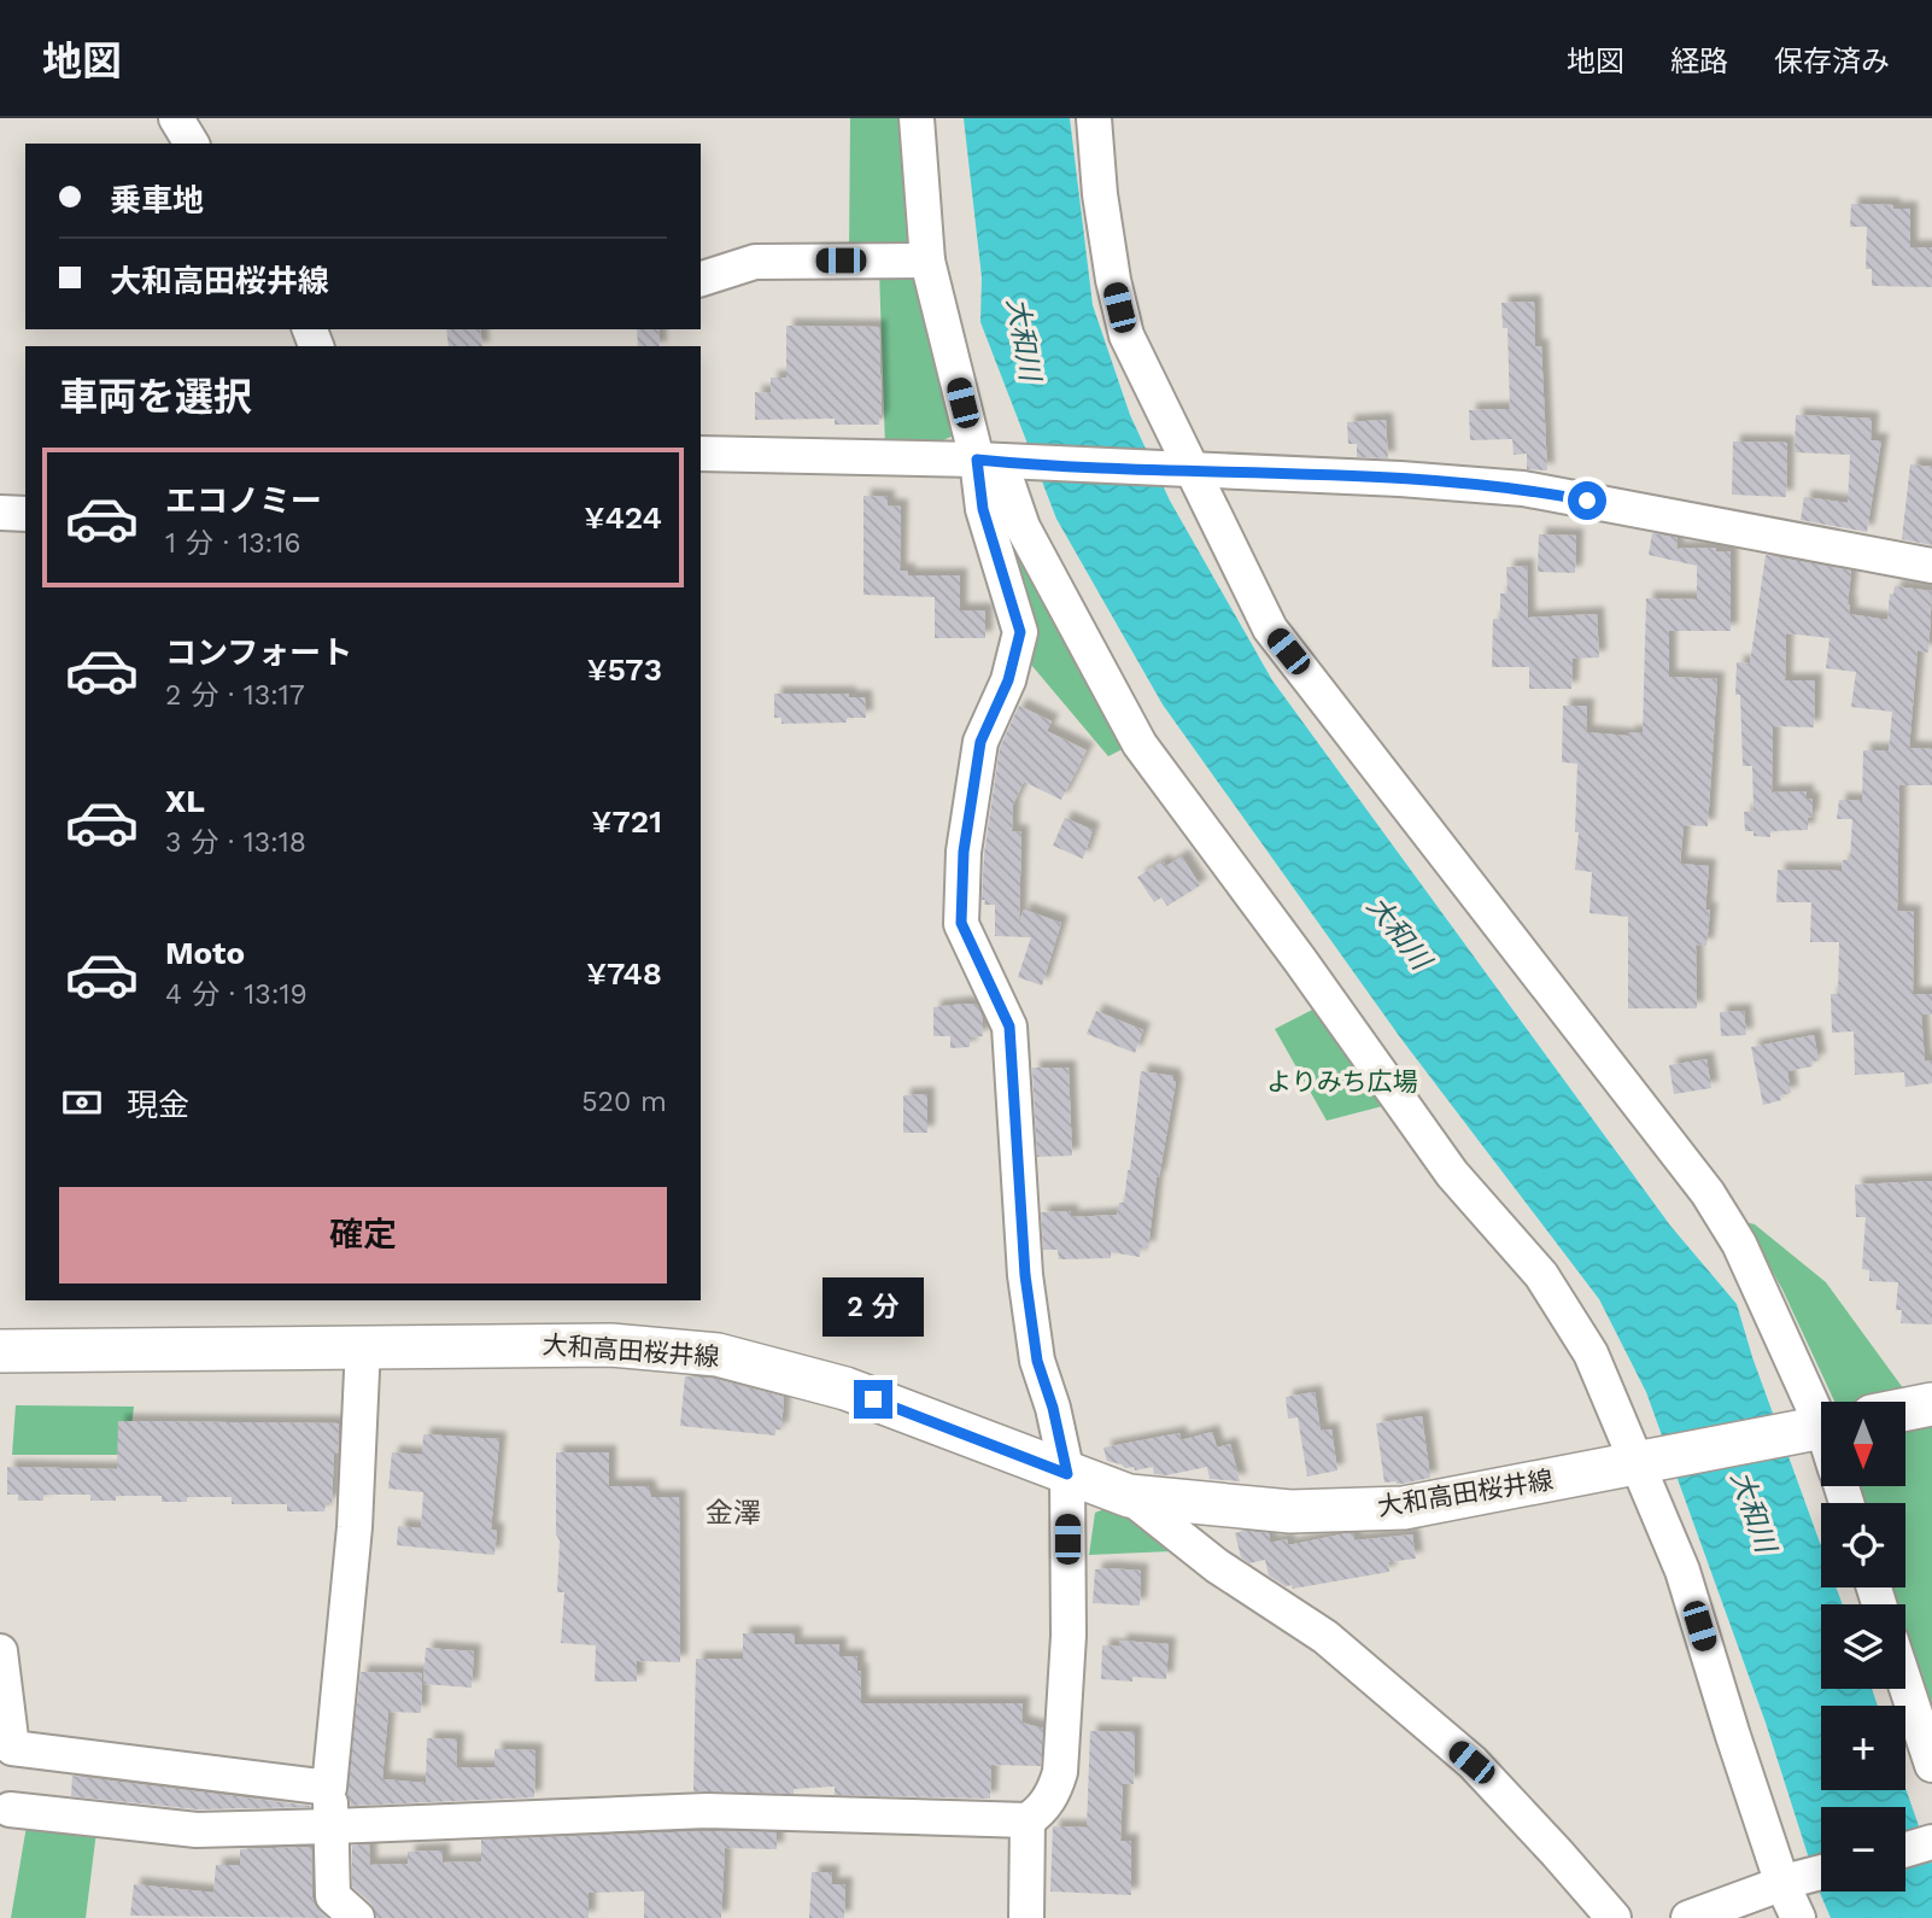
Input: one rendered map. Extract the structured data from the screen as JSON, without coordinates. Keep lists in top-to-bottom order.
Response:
{
  "streets": {
    "main road": ["大和高田桜井線"]
  },
  "districts": ["金澤"],
  "water": ["大和川"],
  "parks": ["よりみち広場"],
  "north": "bottom",
  "page": {
    "header": "地図",
    "nav": ["地図", "経路", "保存済み"],
    "banner": ["乗車地", "大和高田桜井線"],
    "heading": "車両を選択",
    "list": [
      {
        "name": "エコノミー",
        "note": "1 分 · 13:16",
        "value": "¥424"
      },
      {
        "name": "コンフォート",
        "note": "2 分 · 13:17",
        "value": "¥573"
      },
      {
        "name": "XL",
        "note": "3 分 · 13:18",
        "value": "¥721"
      },
      {
        "name": "Moto",
        "note": "4 分 · 13:19",
        "value": "¥748"
      }
    ],
    "pay": ["現金", "520 m"],
    "buttons": "確定",
    "bubble": "2 分",
    "map_buttons": ["+", "−"]
  }
}
